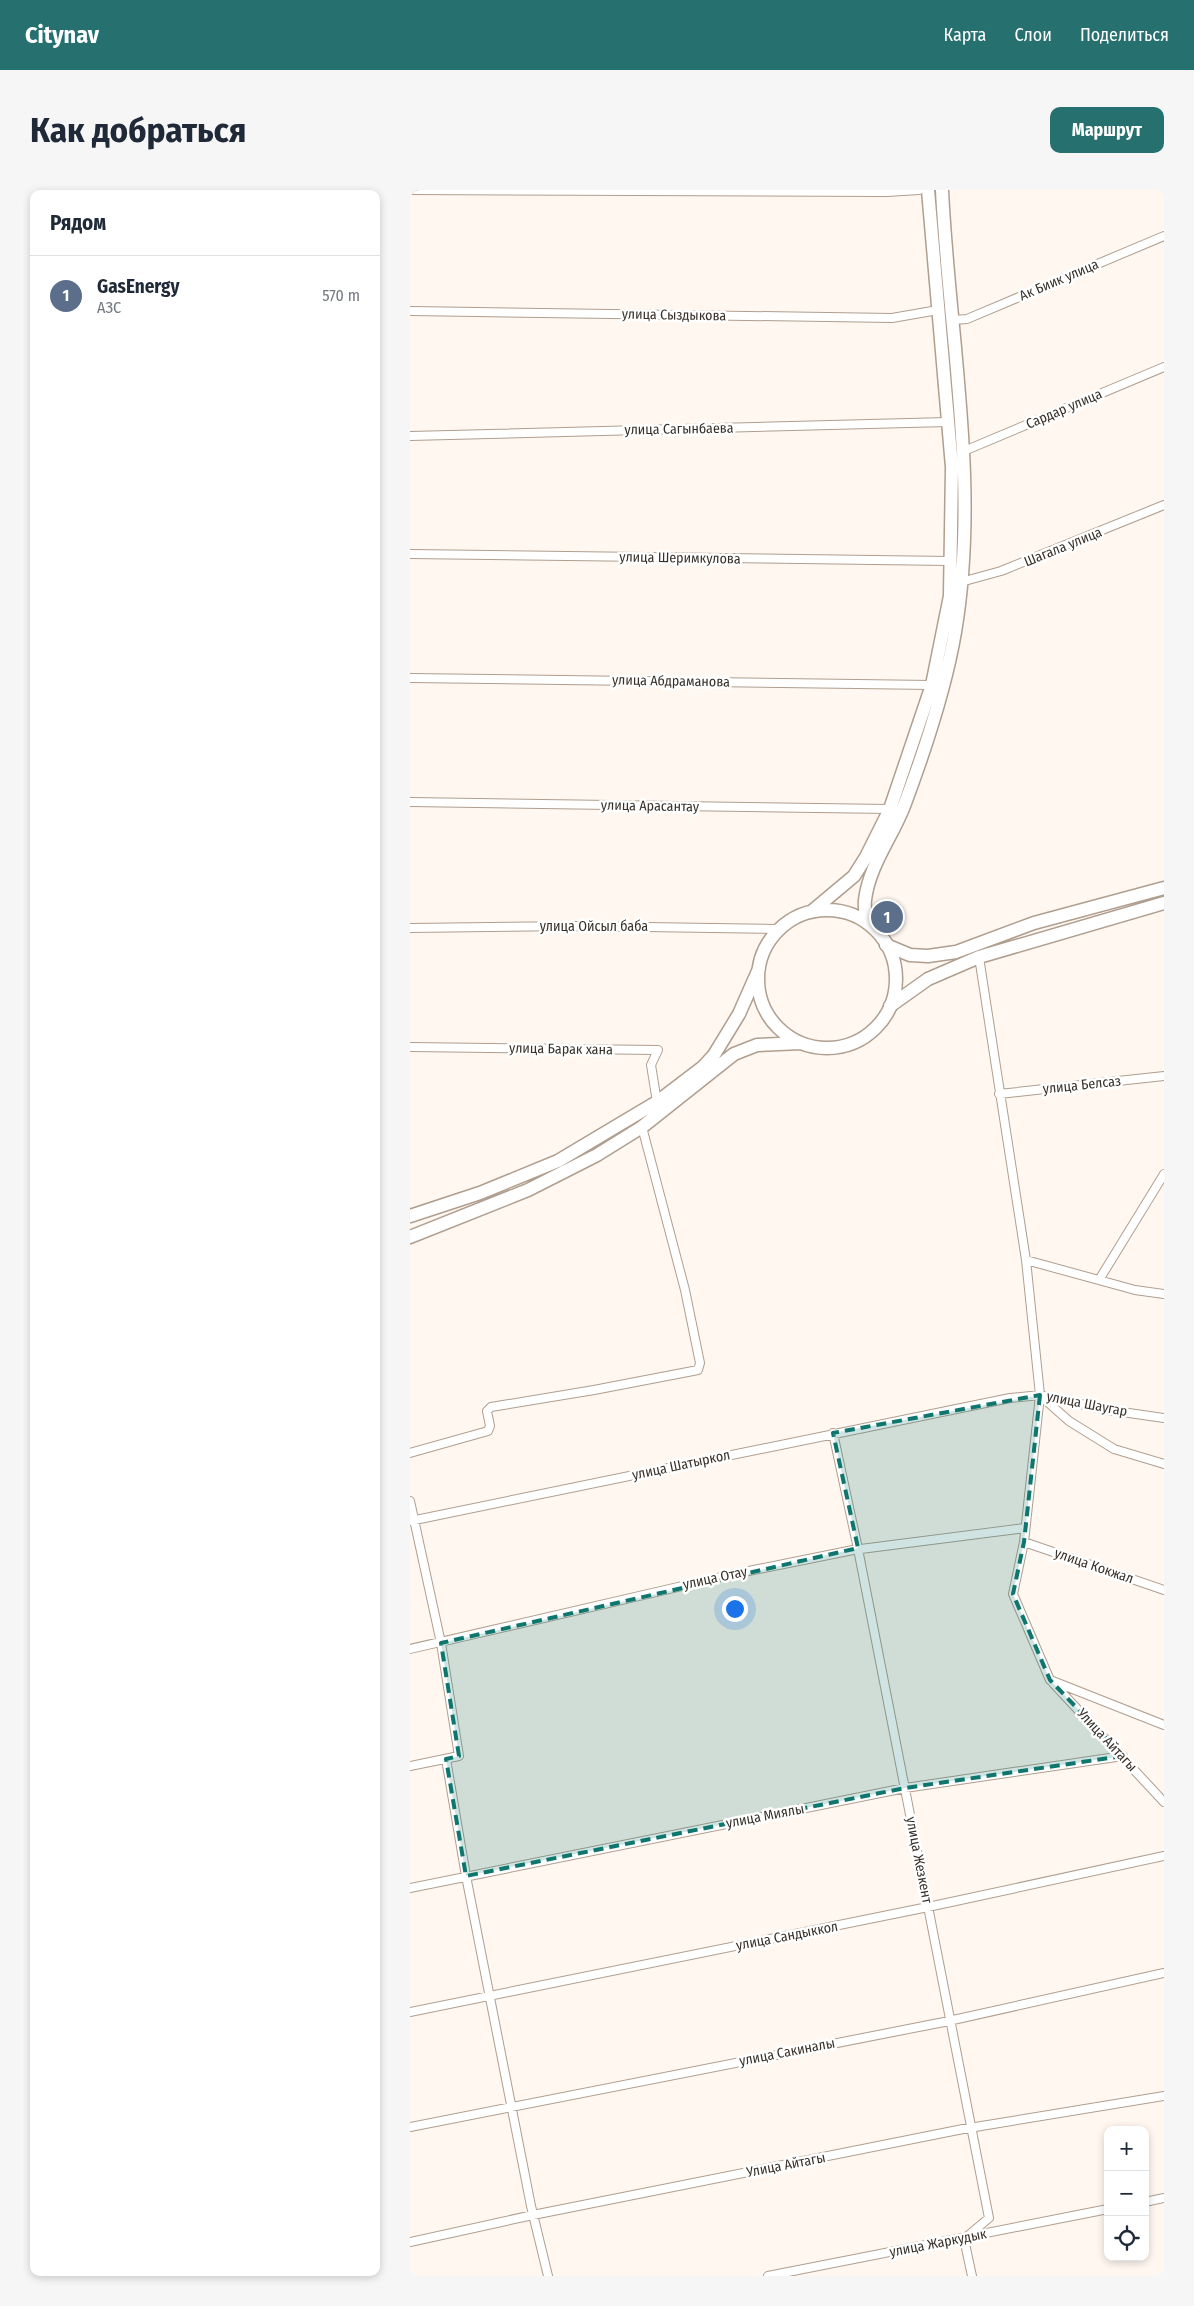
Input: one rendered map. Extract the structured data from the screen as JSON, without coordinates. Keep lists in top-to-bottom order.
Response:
{
  "streets": {
    "street": [
      "Ак Биик улица",
      "улица Сыздыкова",
      "Сардар улица",
      "улица Сагынбаева",
      "Шагала улица",
      "улица Шеримкулова",
      "улица Абдраманова",
      "улица Арасантау",
      "улица Ойсыл баба",
      "улица Барак хана",
      "улица Белсаз",
      "улица Шаугар",
      "улица Шатыркол",
      "улица Кокжал",
      "улица Отау",
      "Улица Айтагы",
      "улица Миялы",
      "улица Жезкент",
      "улица Сандыккол",
      "улица Сакиналы",
      "улица Жаркудык"
    ]
  },
  "crossings": [
    ["улица Белсаз", "Улица Айтагы"],
    ["улица Шаугар", "улица Шатыркол"],
    ["улица Шаугар", "Улица Айтагы"],
    ["улица Шатыркол", "улица Жезкент"],
    ["улица Кокжал", "Улица Айтагы"],
    ["улица Отау", "Улица Айтагы"],
    ["улица Отау", "улица Жезкент"],
    ["Улица Айтагы", "улица Миялы"],
    ["Улица Айтагы", "улица Жезкент"],
    ["улица Миялы", "улица Жезкент"],
    ["улица Жезкент", "улица Сандыккол"],
    ["улица Жезкент", "улица Сакиналы"],
    ["улица Жезкент", "улица Жаркудык"]
  ],
  "page": {
    "header": "Citynav",
    "nav": ["Карта", "Слои", "Поделиться"],
    "buttons": "Маршрут",
    "title": "Как добраться",
    "heading": "Рядом",
    "list": [
      {
        "mark": "1",
        "name": "GasEnergy",
        "note": "АЗС",
        "value": "570 m"
      }
    ],
    "pins": "1",
    "map_buttons": ["+", "−"]
  }
}
